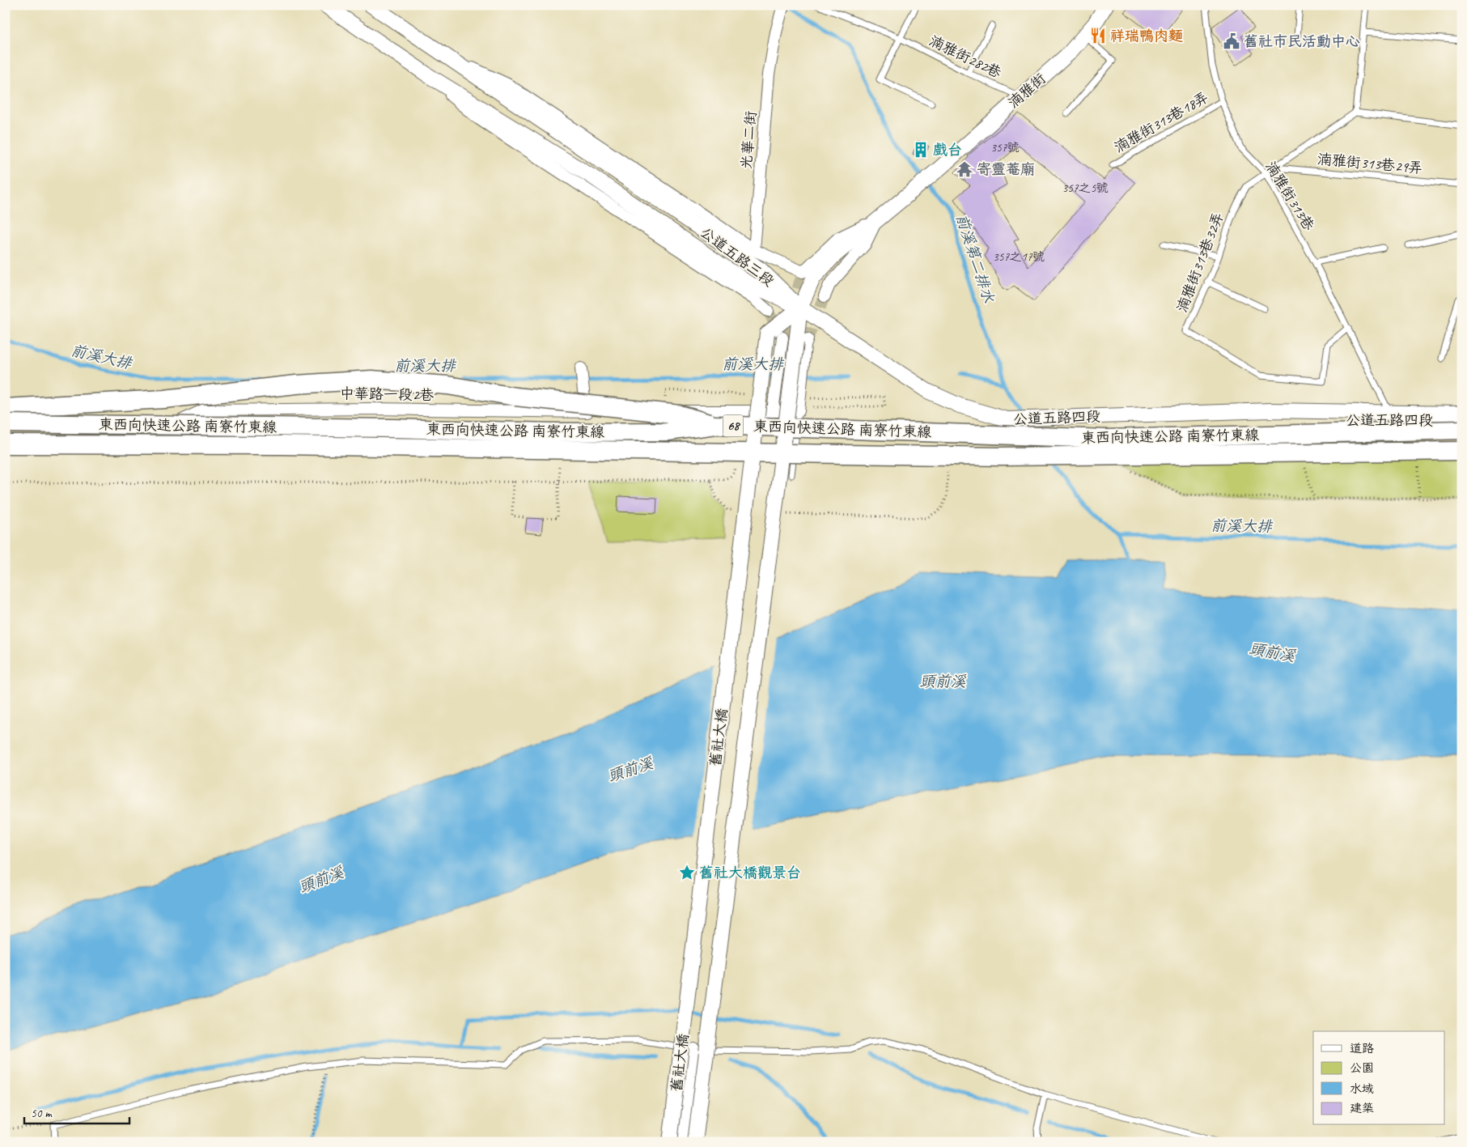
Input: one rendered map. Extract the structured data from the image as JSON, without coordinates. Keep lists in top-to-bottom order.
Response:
{
  "streets": {
    "highway": ["東西向快速公路 南寮竹東線", "68"],
    "street": [
      "湳雅街",
      "光華二街",
      "公道五路三段",
      "中華路一段2巷",
      "公道五路四段",
      "舊社大橋"
    ],
    "lane": [
      "湳雅街282巷",
      "湳雅街313巷18弄",
      "湳雅街313巷29弄",
      "湳雅街313巷",
      "湳雅街313巷32弄"
    ]
  },
  "crossings": [
    ["湳雅街282巷", "湳雅街"],
    ["湳雅街", "公道五路三段"],
    ["湳雅街313巷18弄", "湳雅街313巷"],
    ["光華二街", "公道五路三段"],
    ["湳雅街313巷29弄", "湳雅街313巷32弄"],
    ["湳雅街313巷", "湳雅街313巷32弄"],
    ["湳雅街313巷", "公道五路四段"],
    ["公道五路三段", "公道五路四段"],
    ["公道五路三段", "舊社大橋"],
    ["公道五路四段", "舊社大橋"]
  ],
  "water": ["前溪第二排水", "前溪大排", "頭前溪"],
  "places": {
    "restaurant": ["祥瑞鴨肉麵"],
    "public building": ["舊社市民活動中心"],
    "building": ["戲台"],
    "temple": ["寄靈菴廟"],
    "place": ["舊社大橋觀景台"]
  },
  "house_numbers": ["357號", "357之5號", "357之17號"],
  "legend": [
    "道路",
    "公園",
    "水域",
    "建築"
  ],
  "scale_bar": "50 m"
}
